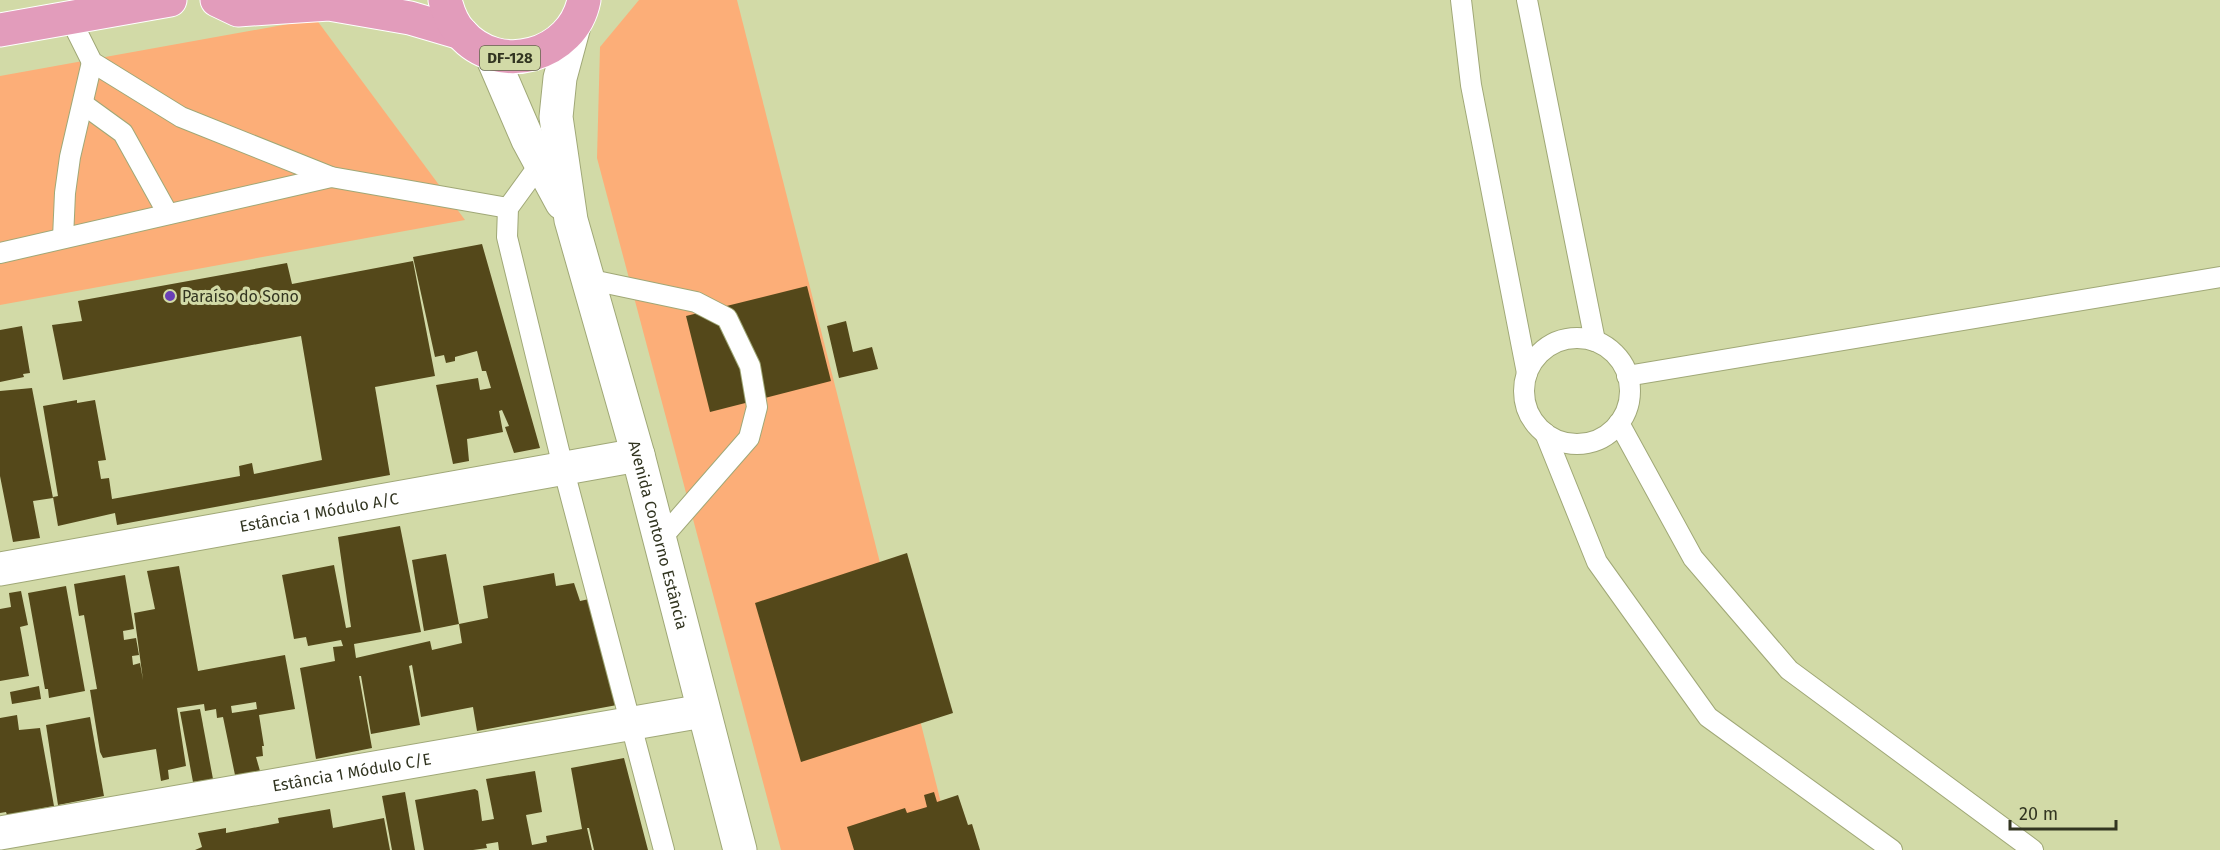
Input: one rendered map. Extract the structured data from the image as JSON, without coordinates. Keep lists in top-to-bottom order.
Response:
{
  "streets": {
    "main road": ["DF-128"],
    "street": ["Estância 1 Módulo A/C", "Avenida Contorno Estância", "Estância 1 Módulo C/E"]
  },
  "crossings": [
    ["DF-128", "Avenida Contorno Estância"],
    ["Estância 1 Módulo A/C", "Avenida Contorno Estância"],
    ["Avenida Contorno Estância", "Estância 1 Módulo C/E"]
  ],
  "places": ["Paraíso do Sono"],
  "scale_bar": "20 m"
}
